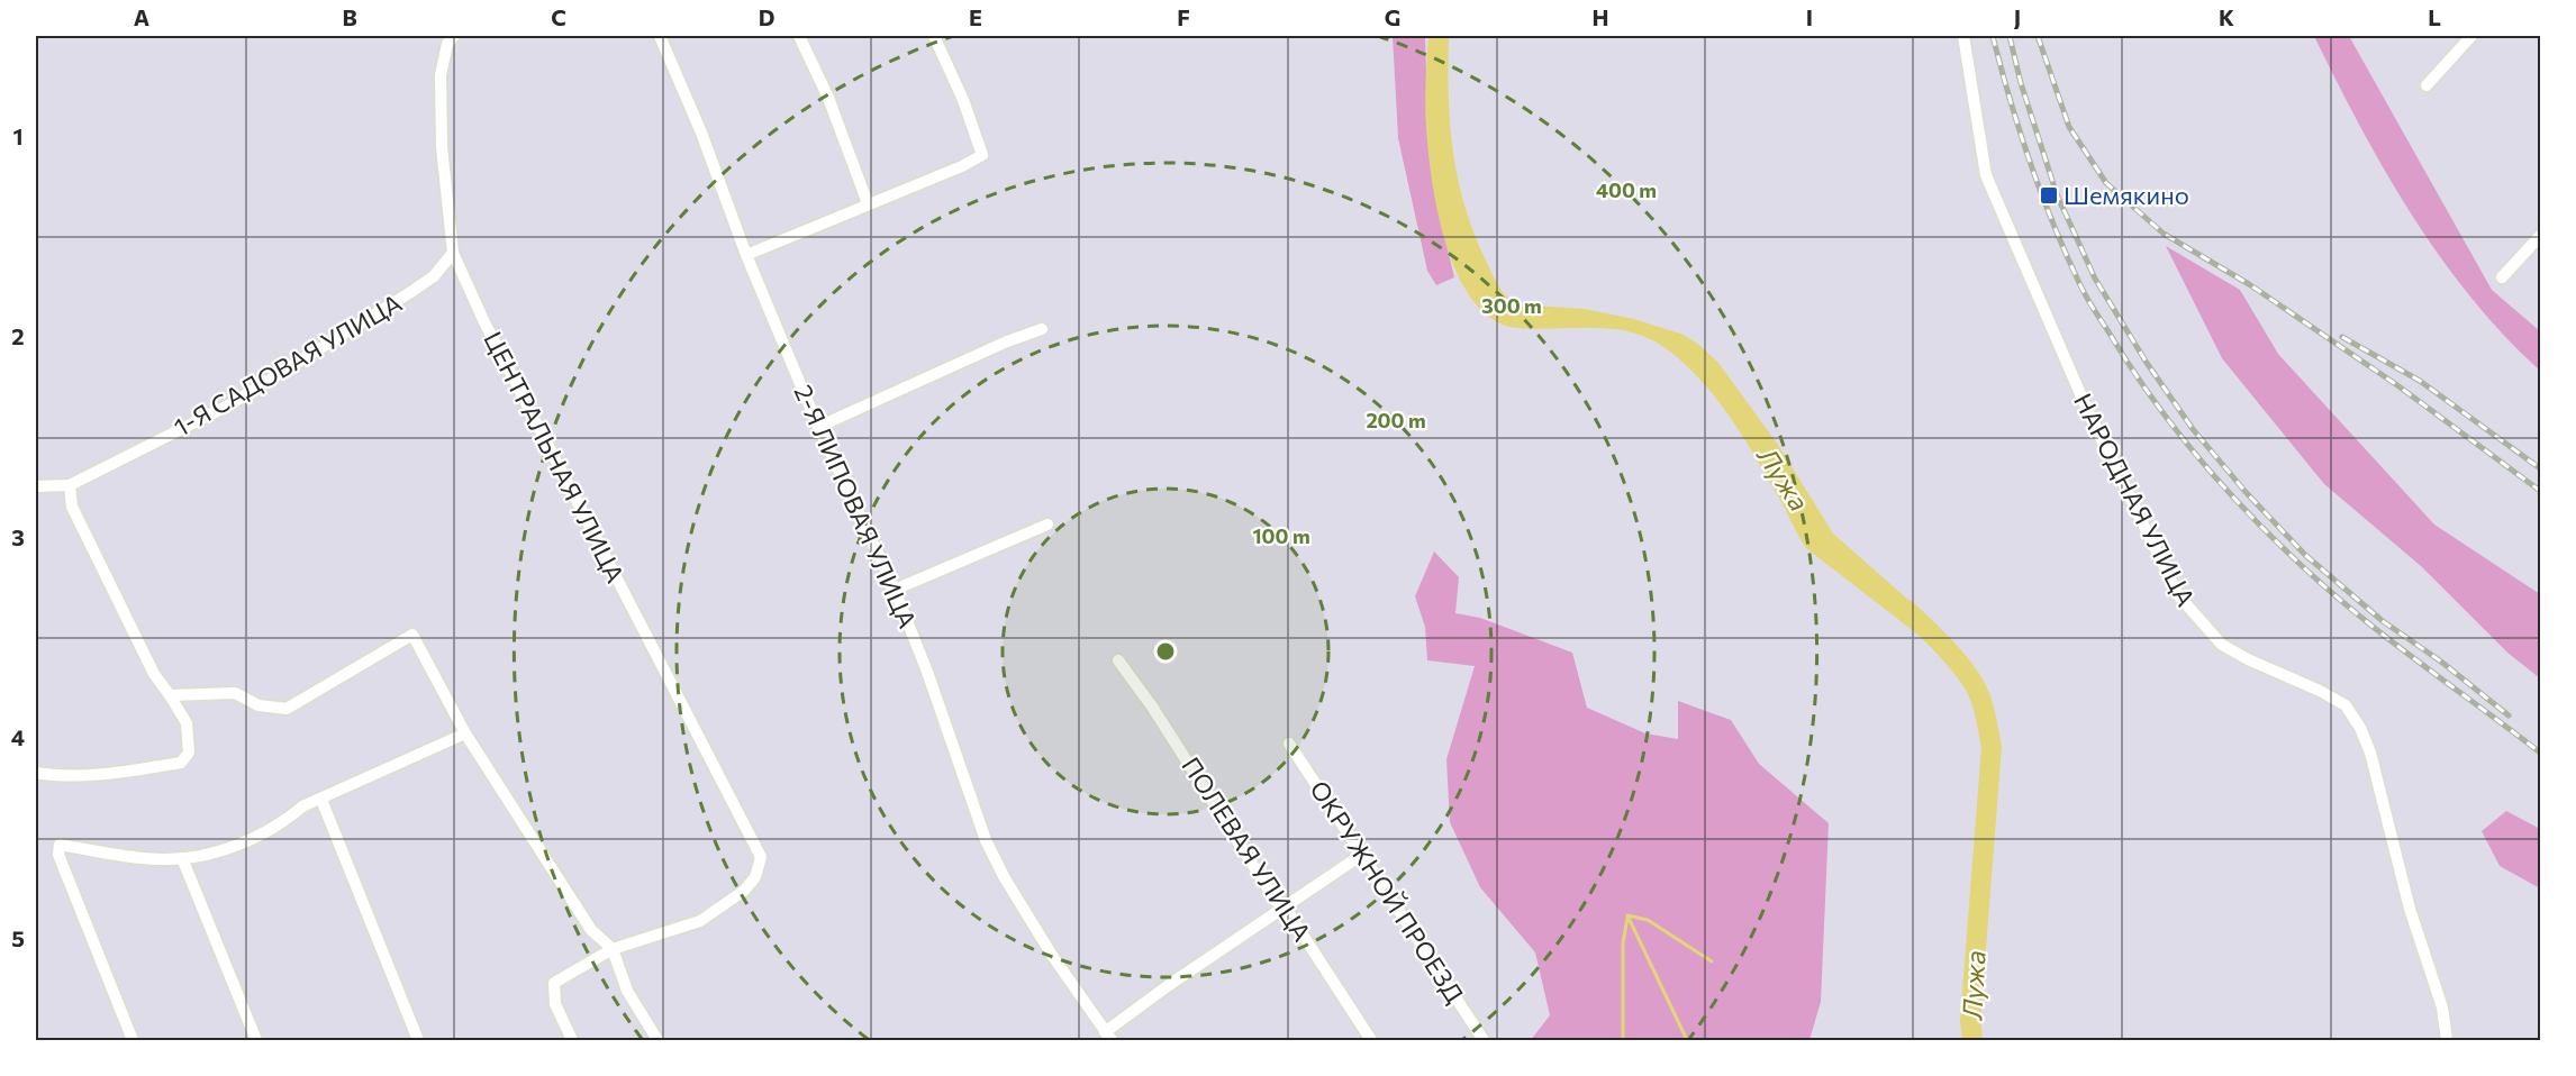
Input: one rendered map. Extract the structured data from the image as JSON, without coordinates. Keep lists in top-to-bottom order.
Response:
{
  "streets": {
    "street": [
      "1-Я САДОВАЯ УЛИЦА",
      "ЦЕНТРАЛЬНАЯ УЛИЦА",
      "НАРОДНАЯ УЛИЦА",
      "2-Я ЛИПОВАЯ УЛИЦА",
      "ПОЛЕВАЯ УЛИЦА",
      "ОКРУЖНОЙ ПРОЕЗД"
    ]
  },
  "crossings": [
    ["1-Я САДОВАЯ УЛИЦА", "ЦЕНТРАЛЬНАЯ УЛИЦА"]
  ],
  "water": ["Лужа"],
  "places": {
    "transit": ["Шемякино"]
  },
  "grid": {
    "columns": [
      "A",
      "B",
      "C",
      "D",
      "E",
      "F",
      "G",
      "H",
      "I",
      "J",
      "K",
      "L"
    ],
    "rows": [
      "1",
      "2",
      "3",
      "4",
      "5"
    ]
  },
  "rings": [
    "400 m",
    "300 m",
    "200 m",
    "100 m"
  ]
}
